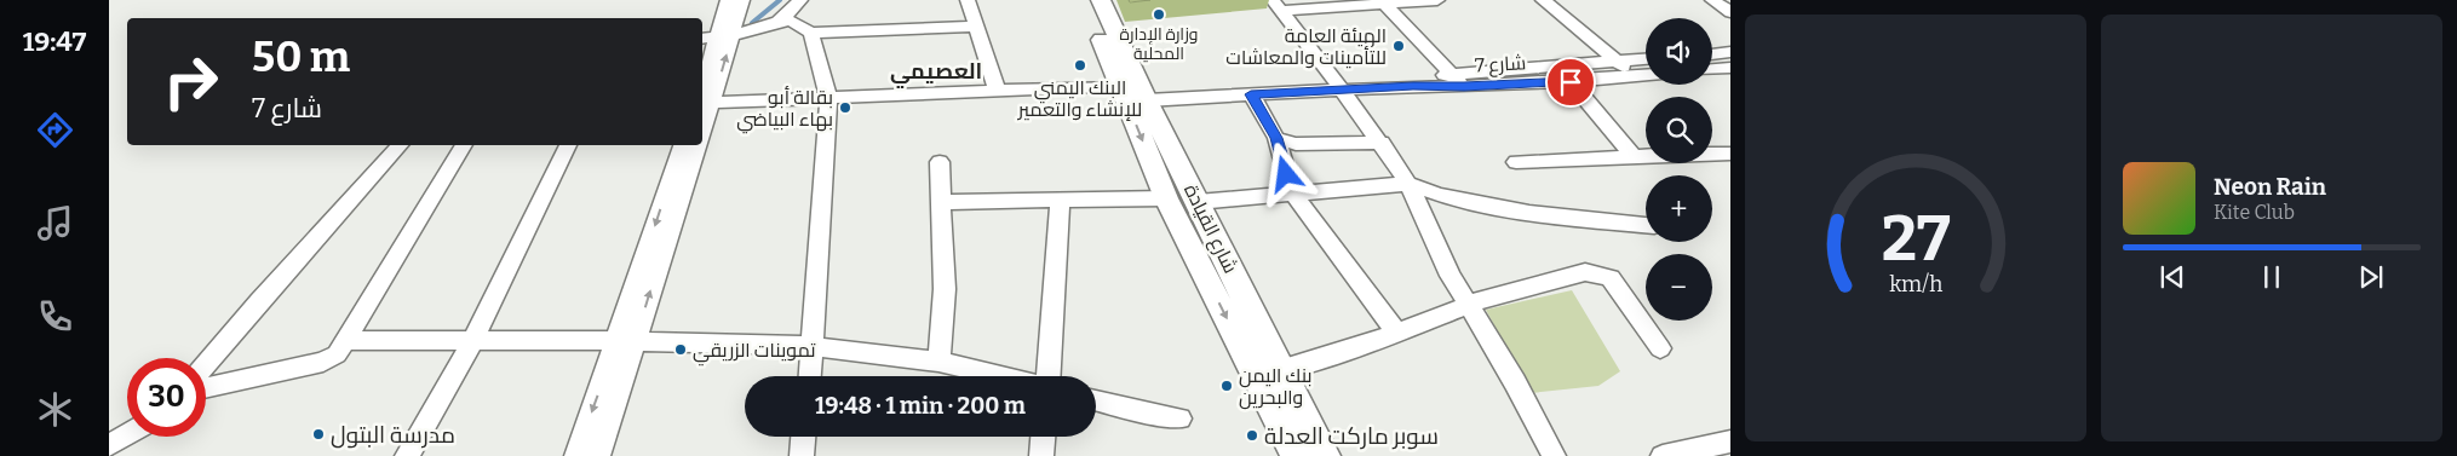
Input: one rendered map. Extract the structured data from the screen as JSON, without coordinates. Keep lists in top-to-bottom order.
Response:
{
  "streets": {
    "main road": ["شارع القيادة"],
    "street": ["شارع 7"]
  },
  "crossings": [
    ["شارع 7", "شارع القيادة"]
  ],
  "districts": ["العصيمي"],
  "places": [
    "وزارة الإدارة المحلية",
    "الهيئة العامة للتأمينات والمعاشات",
    "البنك اليمني للإنشاء والتعمير",
    "بقالة أبو بهاء البياضي",
    "تموينات الزريقي",
    "بنك اليمن والبحرين",
    "مدرسة البتول",
    "سوبر ماركت العدلة"
  ],
  "page": {
    "tabs": "19:47",
    "map_buttons": ["+", "−"],
    "turn": ["50 m", "شارع 7"],
    "song": ["Neon Rain", "Kite Club"],
    "limit": "30",
    "trip": "19:48 · 1 min · 200 m",
    "gauge": ["27", "km/h"]
  }
}
